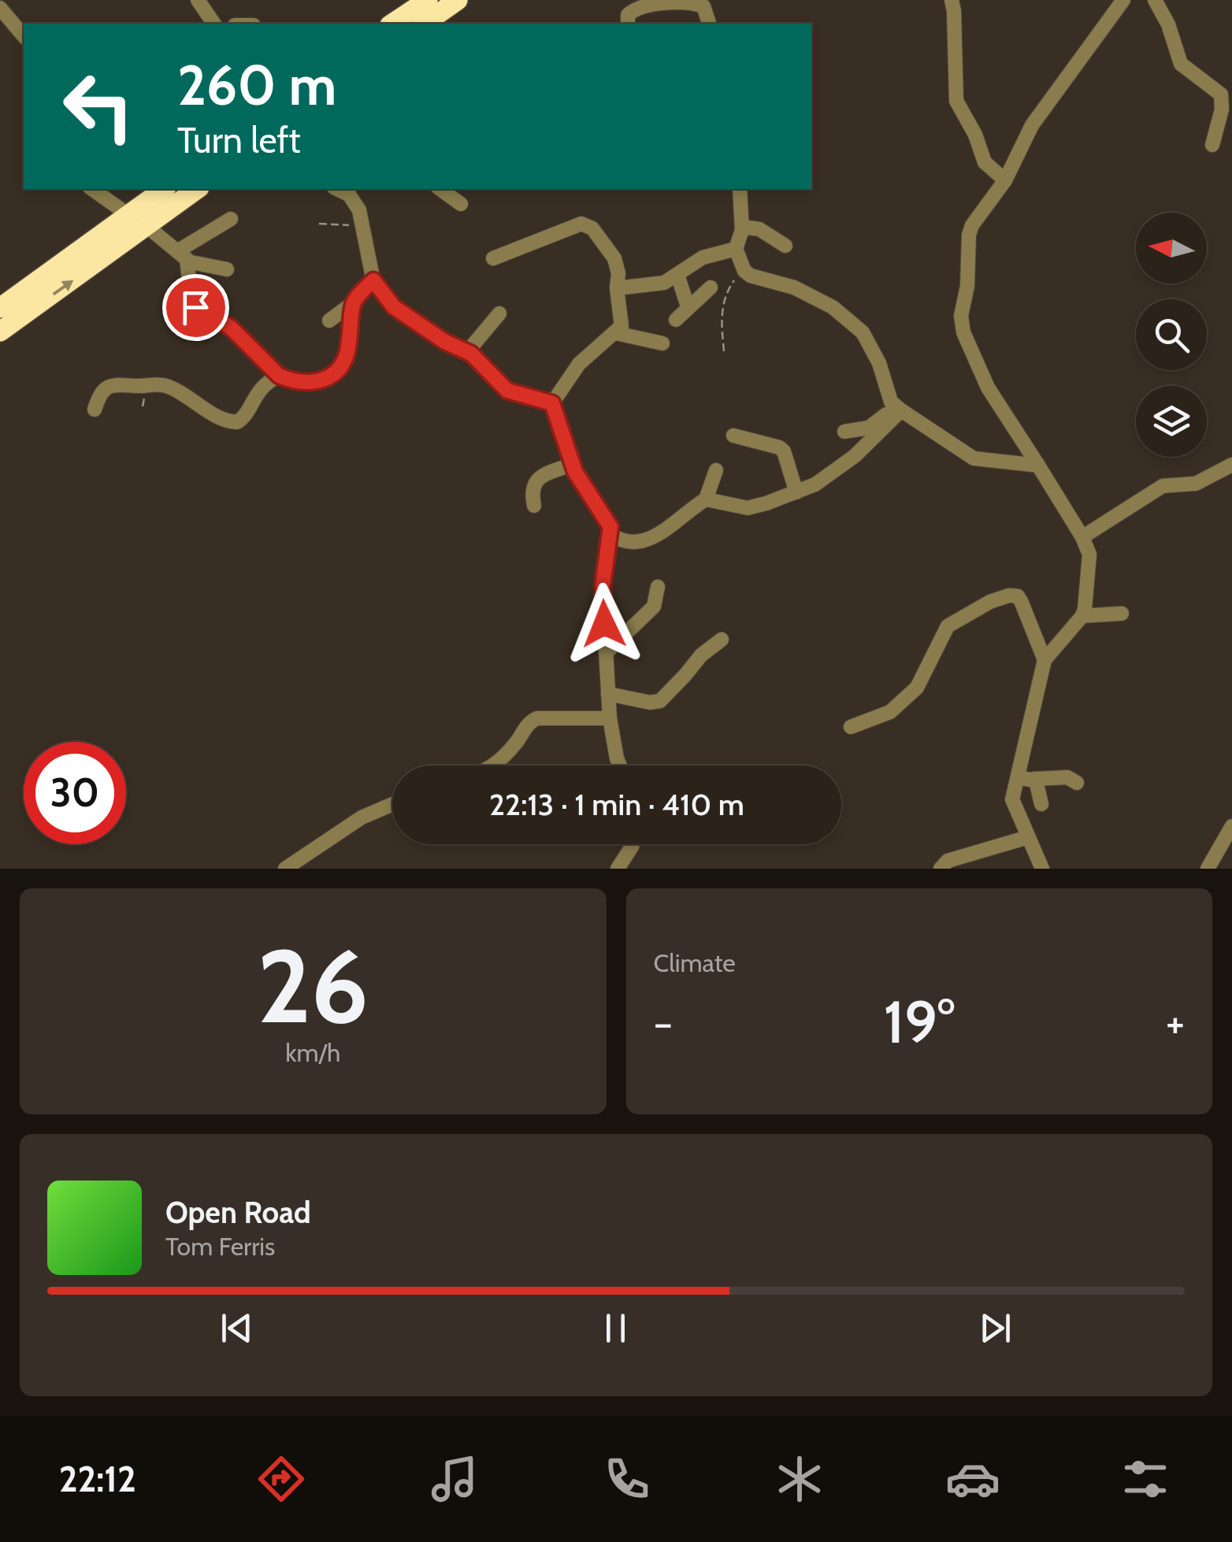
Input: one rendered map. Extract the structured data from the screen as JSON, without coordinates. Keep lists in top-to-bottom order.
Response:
{
  "north": "left",
  "page": {
    "turn": ["260 m", "Turn left"],
    "limit": "30",
    "trip": "22:13 · 1 min · 410 m",
    "tile": [
      ["26", "km/h"],
      "Climate"
    ],
    "heat": ["−", "19°", "+"],
    "song": ["Open Road", "Tom Ferris"],
    "tabs": "22:12"
  }
}
